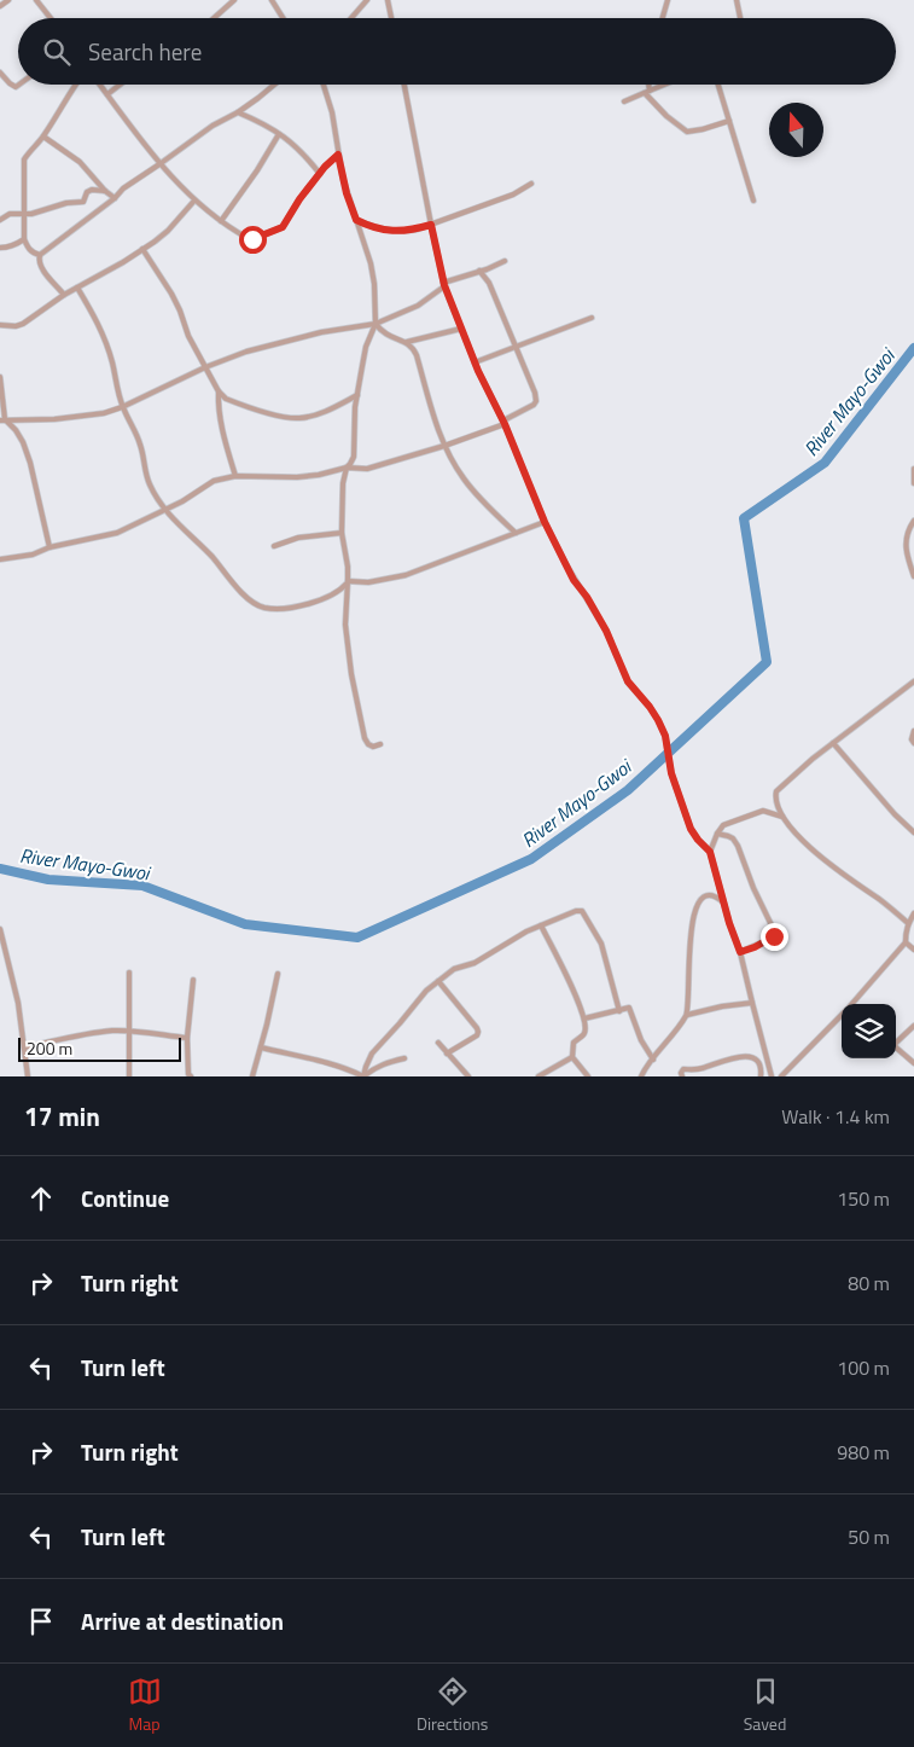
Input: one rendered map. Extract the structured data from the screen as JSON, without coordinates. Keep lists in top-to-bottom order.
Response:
{
  "water": ["River Mayo-Gwoi"],
  "scale_bar": "200 m",
  "north": "top",
  "page": {
    "search": "Search here",
    "scale": "200 m",
    "heading": ["17 min", "Walk · 1.4 km"],
    "list": [
      ["Continue", "150 m"],
      ["Turn right", "80 m"],
      ["Turn left", "100 m"],
      ["Turn right", "980 m"],
      ["Turn left", "50 m"],
      "Arrive at destination"
    ],
    "nav": ["Map", "Directions", "Saved"]
  }
}
